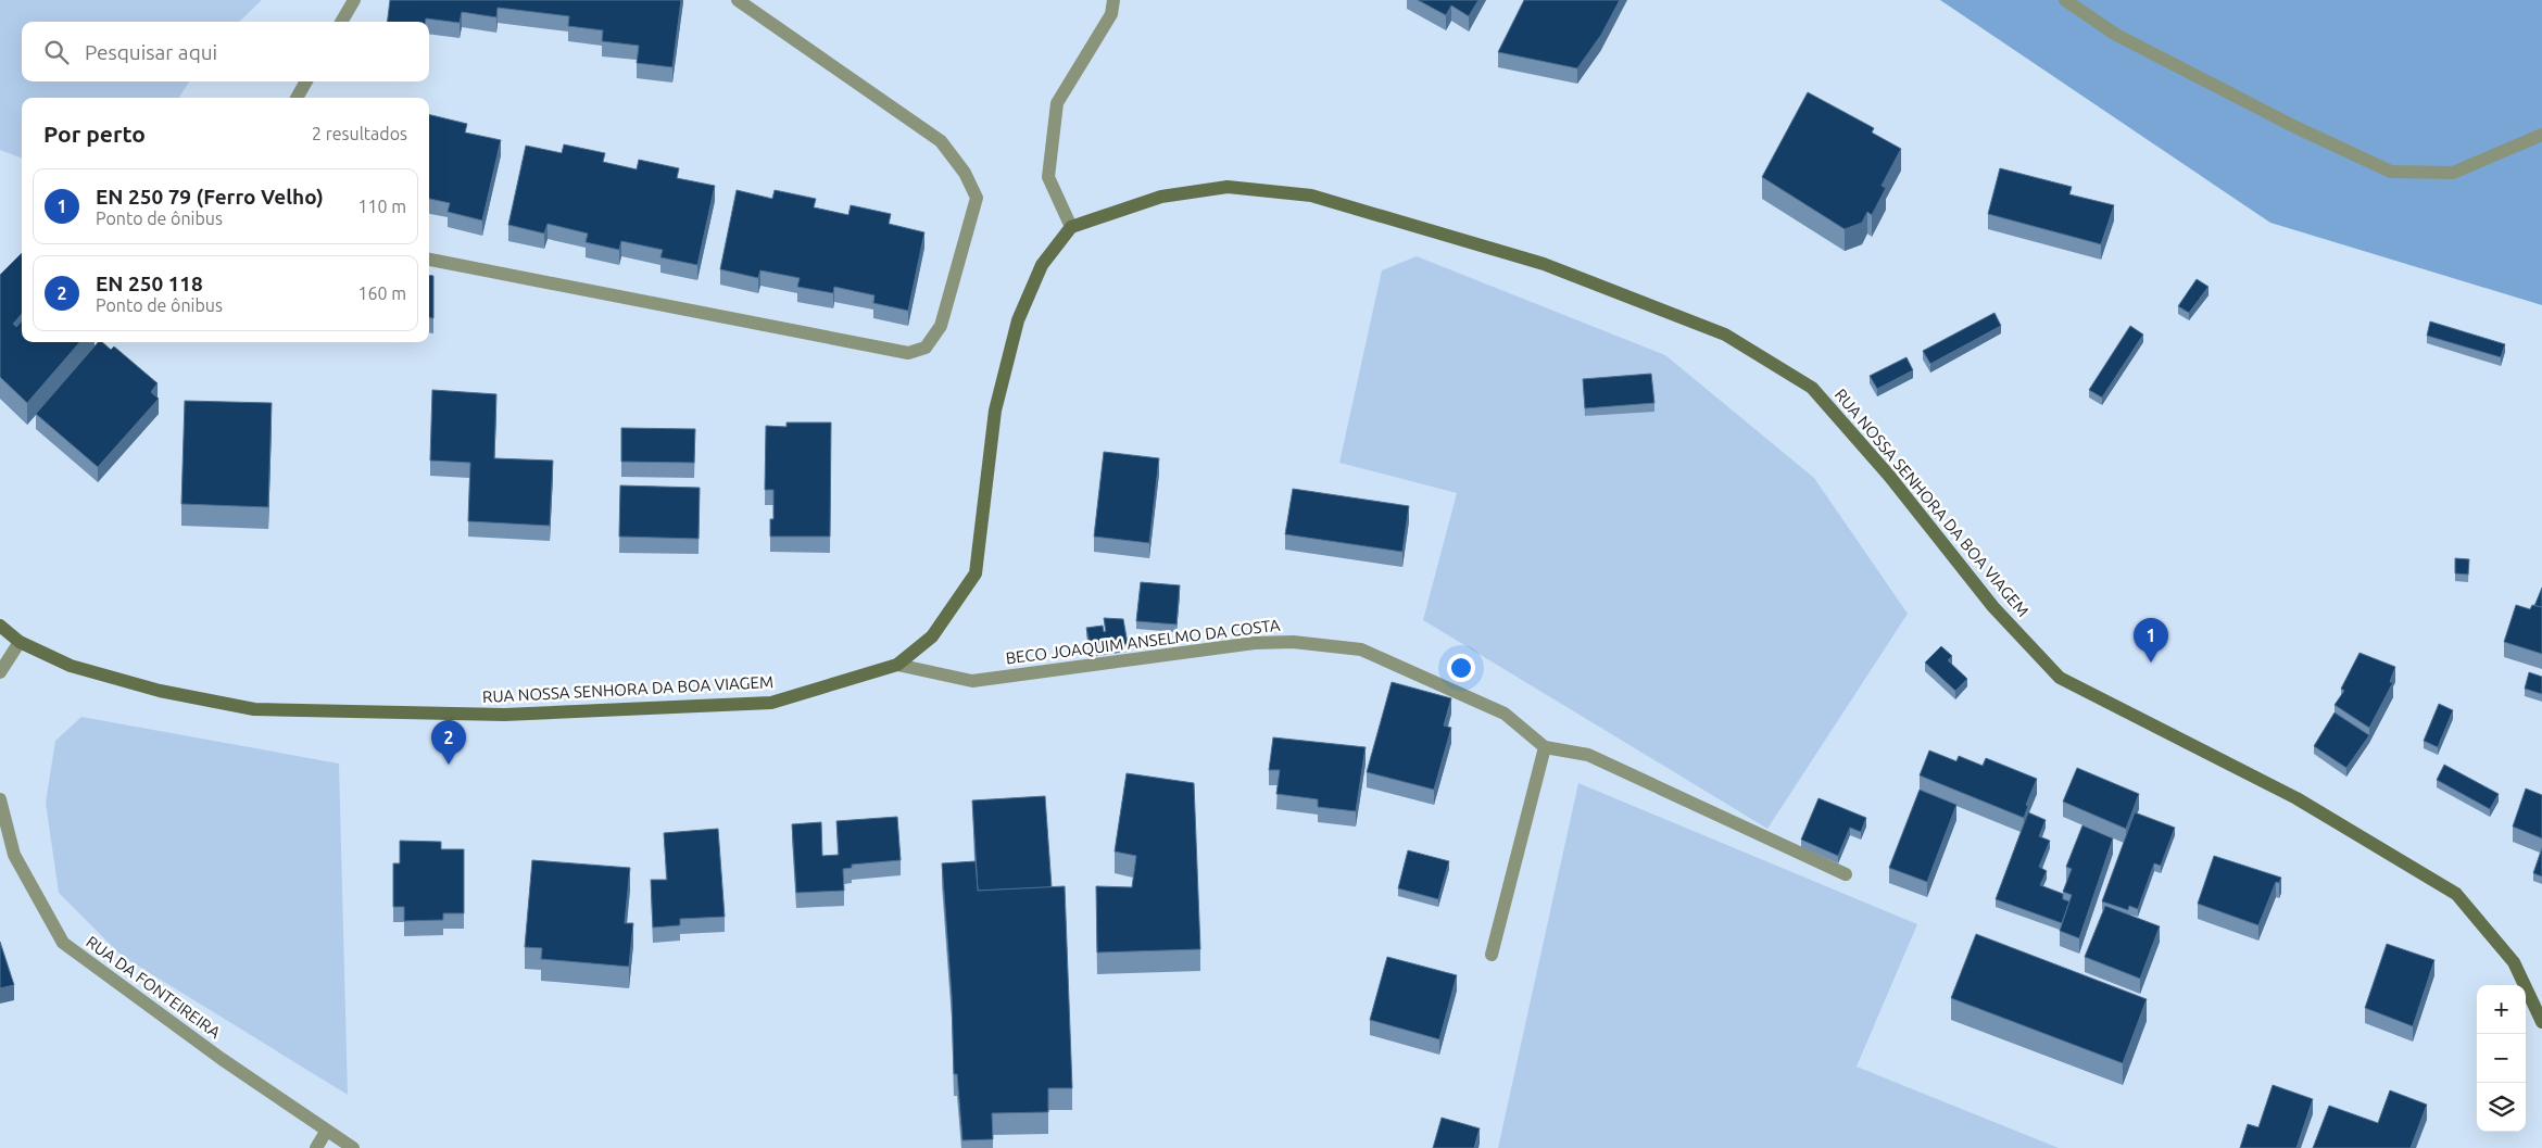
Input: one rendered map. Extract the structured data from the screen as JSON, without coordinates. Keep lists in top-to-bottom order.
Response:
{
  "streets": {
    "main road": ["RUA NOSSA SENHORA DA BOA VIAGEM"],
    "street": ["BECO JOAQUIM ANSELMO DA COSTA", "RUA DA FONTEIREIRA"]
  },
  "crossings": [
    ["RUA NOSSA SENHORA DA BOA VIAGEM", "BECO JOAQUIM ANSELMO DA COSTA"]
  ],
  "page": {
    "search": "Pesquisar aqui",
    "heading": ["Por perto", "2 resultados"],
    "list": [
      {
        "mark": "1",
        "name": "EN 250 79 (Ferro Velho)",
        "note": "Ponto de ônibus",
        "value": "110 m"
      },
      {
        "mark": "2",
        "name": "EN 250 118",
        "note": "Ponto de ônibus",
        "value": "160 m"
      }
    ],
    "pins": ["1", "2"],
    "map_buttons": ["+", "−"]
  }
}
